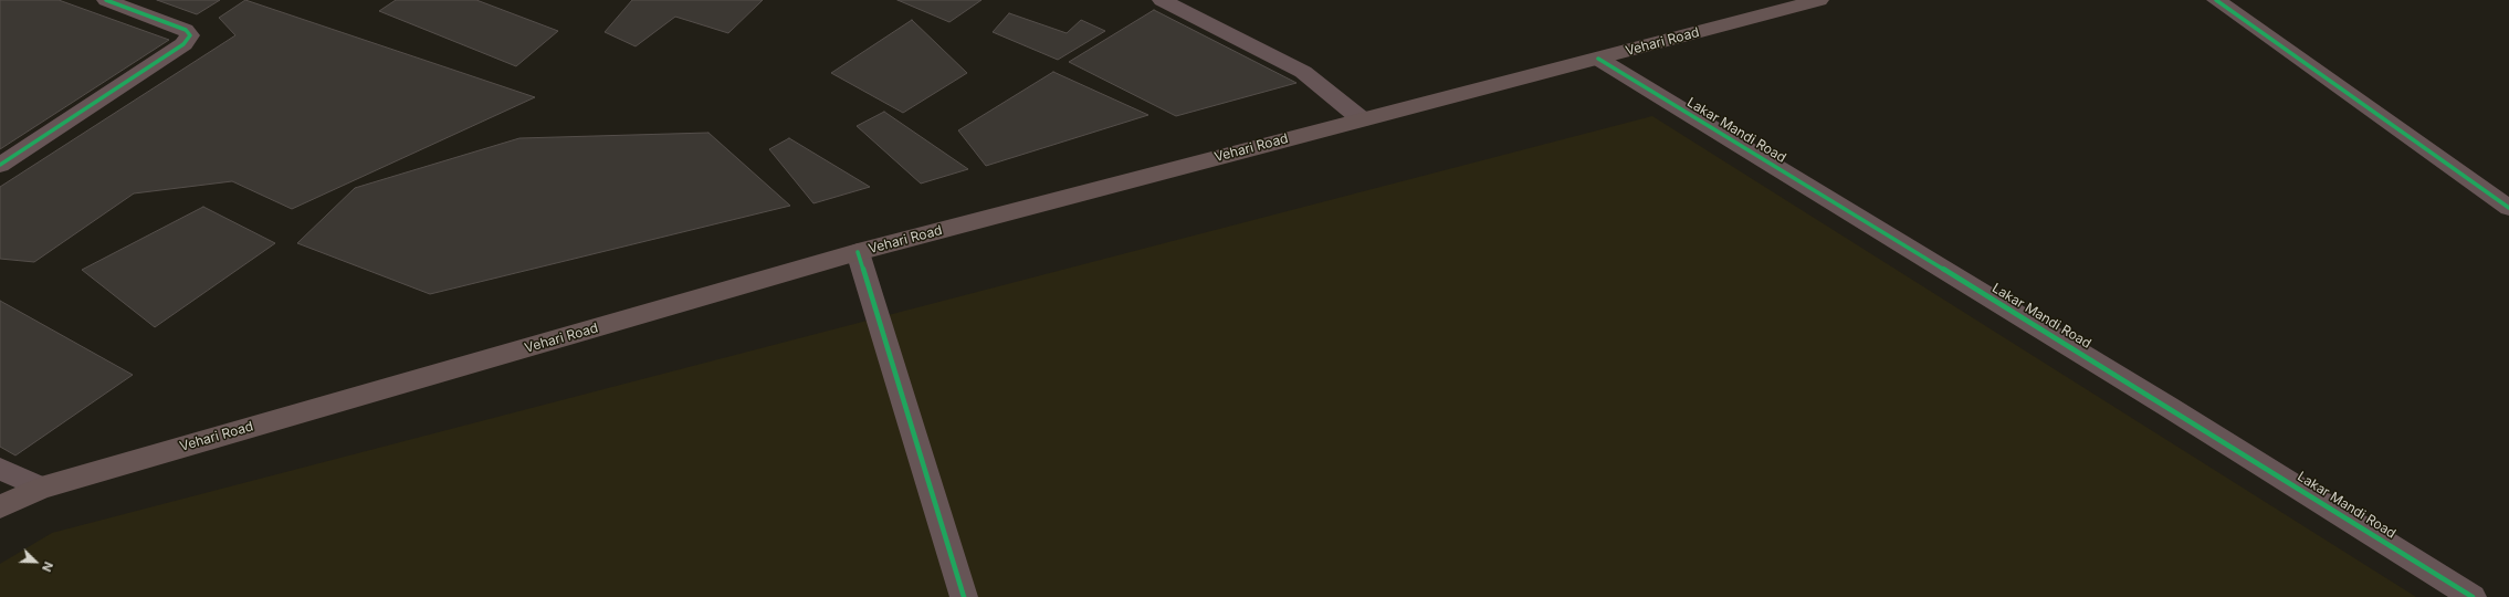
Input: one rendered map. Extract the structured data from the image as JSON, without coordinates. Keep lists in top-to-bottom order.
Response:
{
  "streets": {
    "main road": ["Vehari Road"],
    "street": ["Lakar Mandi Road"]
  },
  "crossings": [
    ["Vehari Road", "Lakar Mandi Road"]
  ],
  "north": "bottom right"
}
